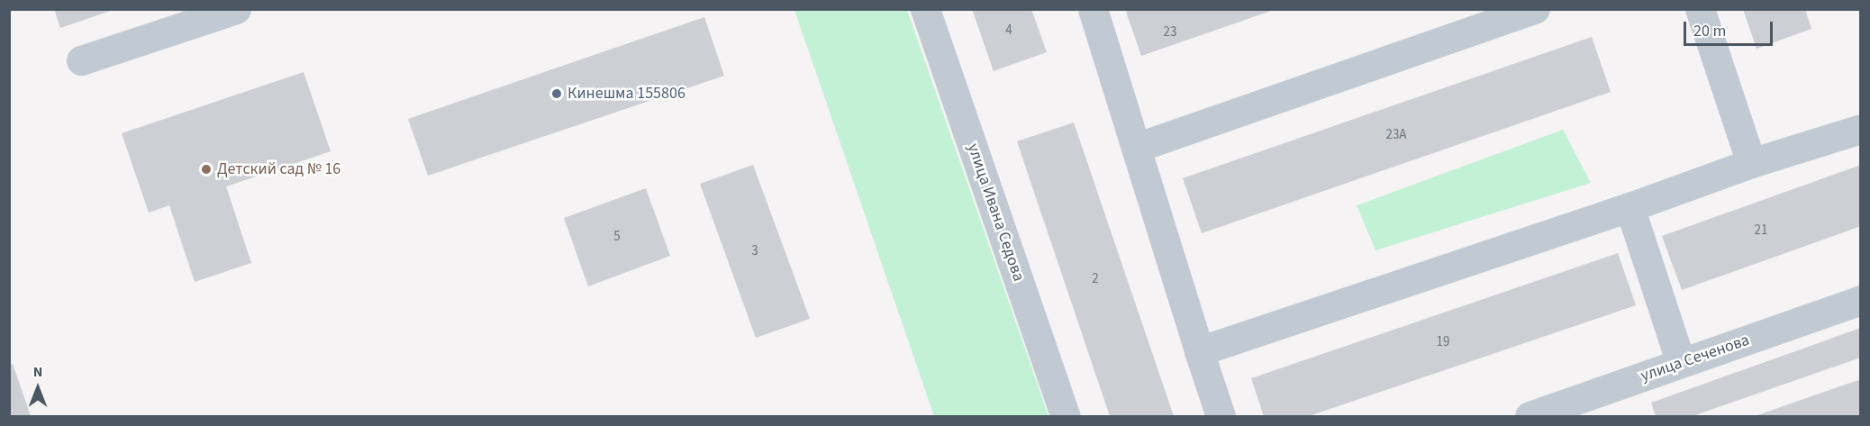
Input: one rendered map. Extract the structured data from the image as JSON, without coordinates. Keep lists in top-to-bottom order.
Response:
{
  "streets": {
    "street": ["улица Ивана Седова", "улица Сеченова"]
  },
  "places": ["Кинешма 155806", "Детский сад № 16"],
  "house_numbers": [
    "4",
    "23",
    "23А",
    "21",
    "5",
    "3",
    "2",
    "19"
  ],
  "scale_bar": "20 m",
  "north": "top"
}
